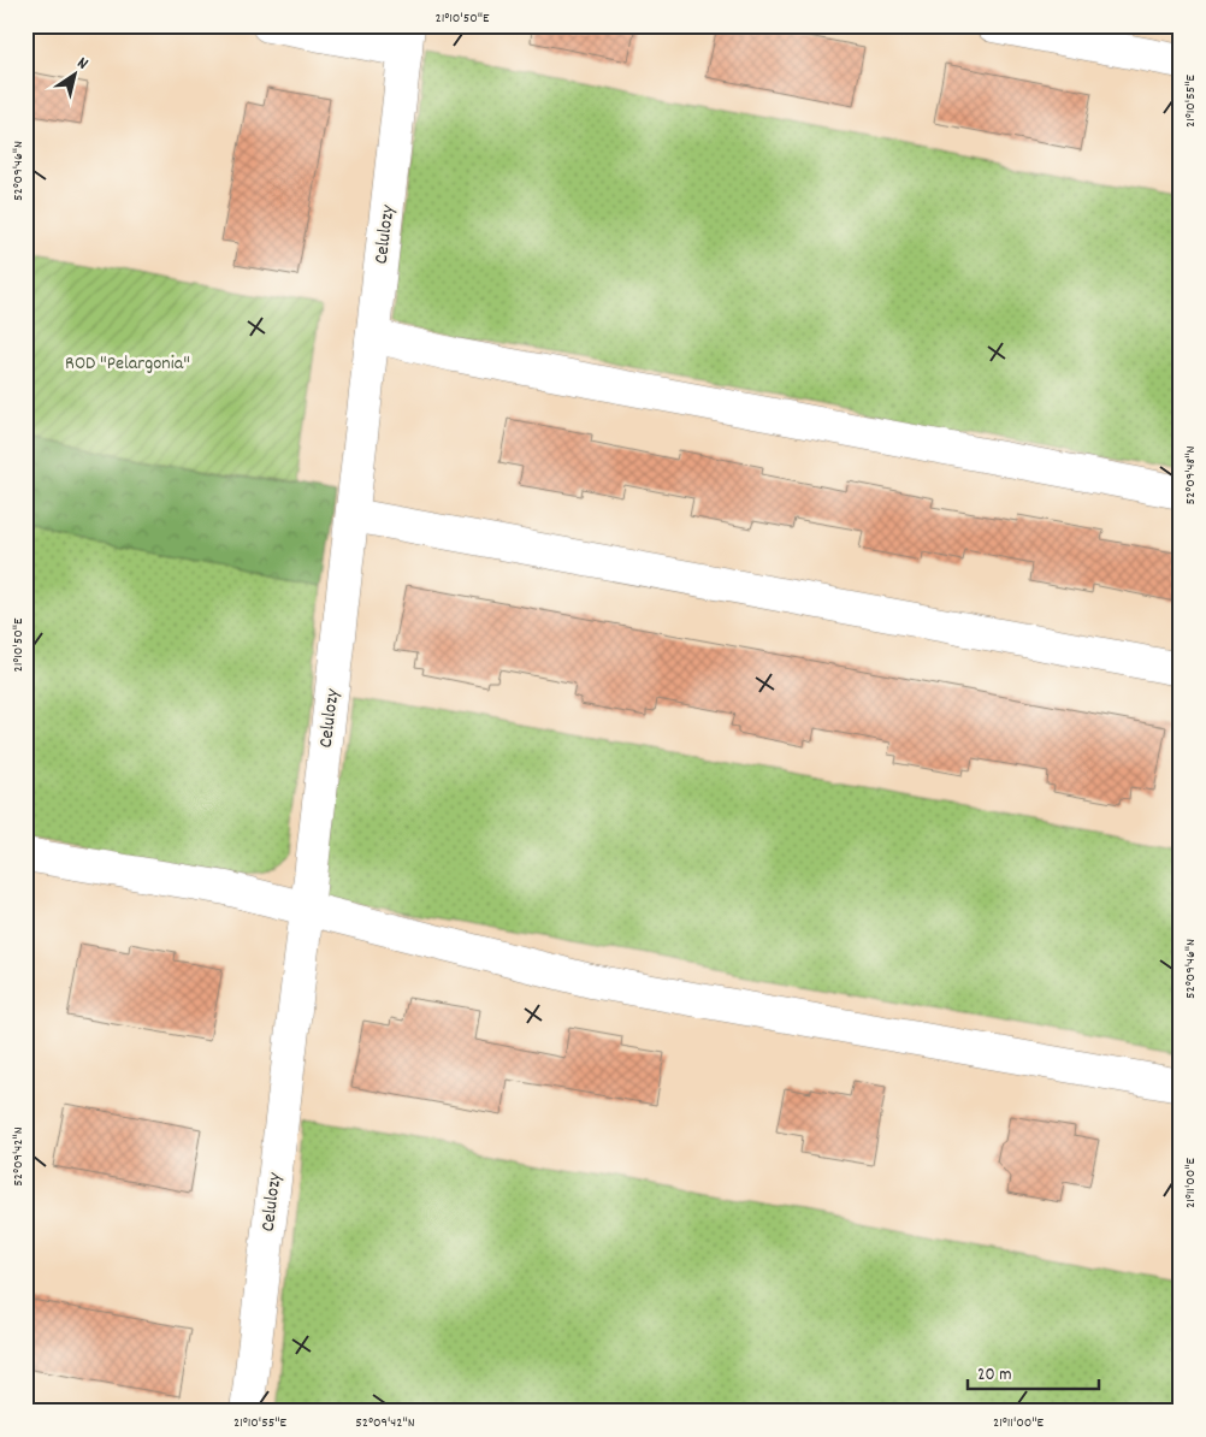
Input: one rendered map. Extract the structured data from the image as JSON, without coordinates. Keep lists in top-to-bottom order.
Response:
{
  "streets": {
    "street": ["Celulozy"]
  },
  "parks": ["ROD \"Pelargonia\""],
  "scale_bar": "20 m",
  "north": "top right",
  "coordinates": [
    "21°10'50\"E",
    "21°10'55\"E",
    "52°09'46\"N",
    "52°09'48\"N",
    "52°09'42\"N",
    "21°11'00\"E"
  ]
}
